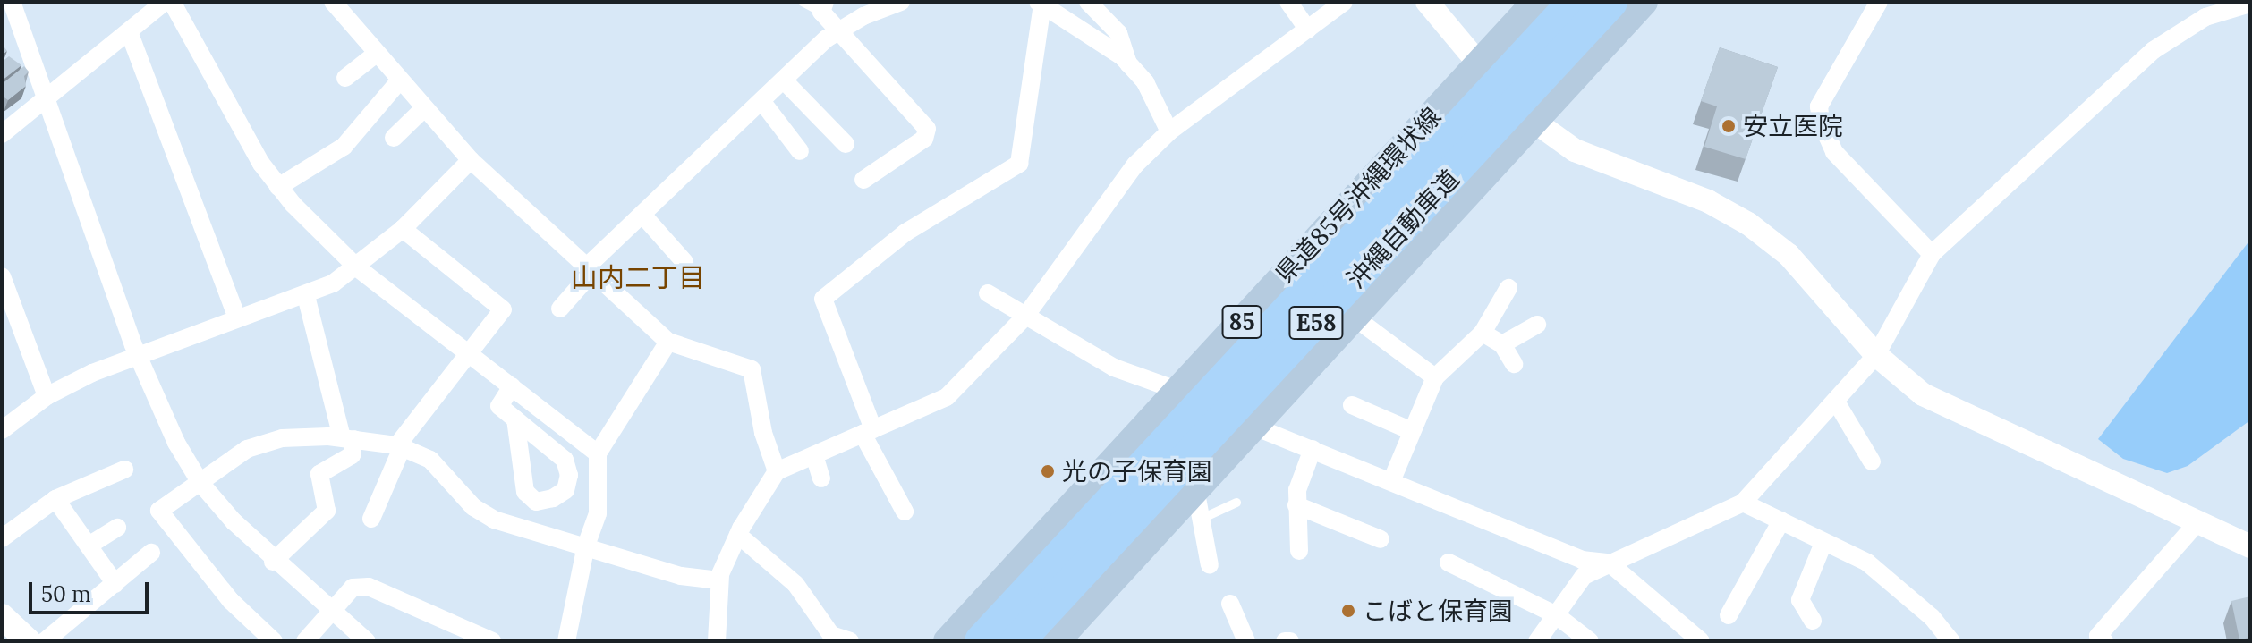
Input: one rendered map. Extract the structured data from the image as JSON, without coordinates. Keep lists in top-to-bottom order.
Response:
{
  "streets": {
    "highway": ["沖縄自動車道", "E58"],
    "main road": ["県道85号沖縄環状線", "85"]
  },
  "districts": ["山内二丁目"],
  "places": ["安立医院", "光の子保育園", "こばと保育園"],
  "scale_bar": "50 m"
}
